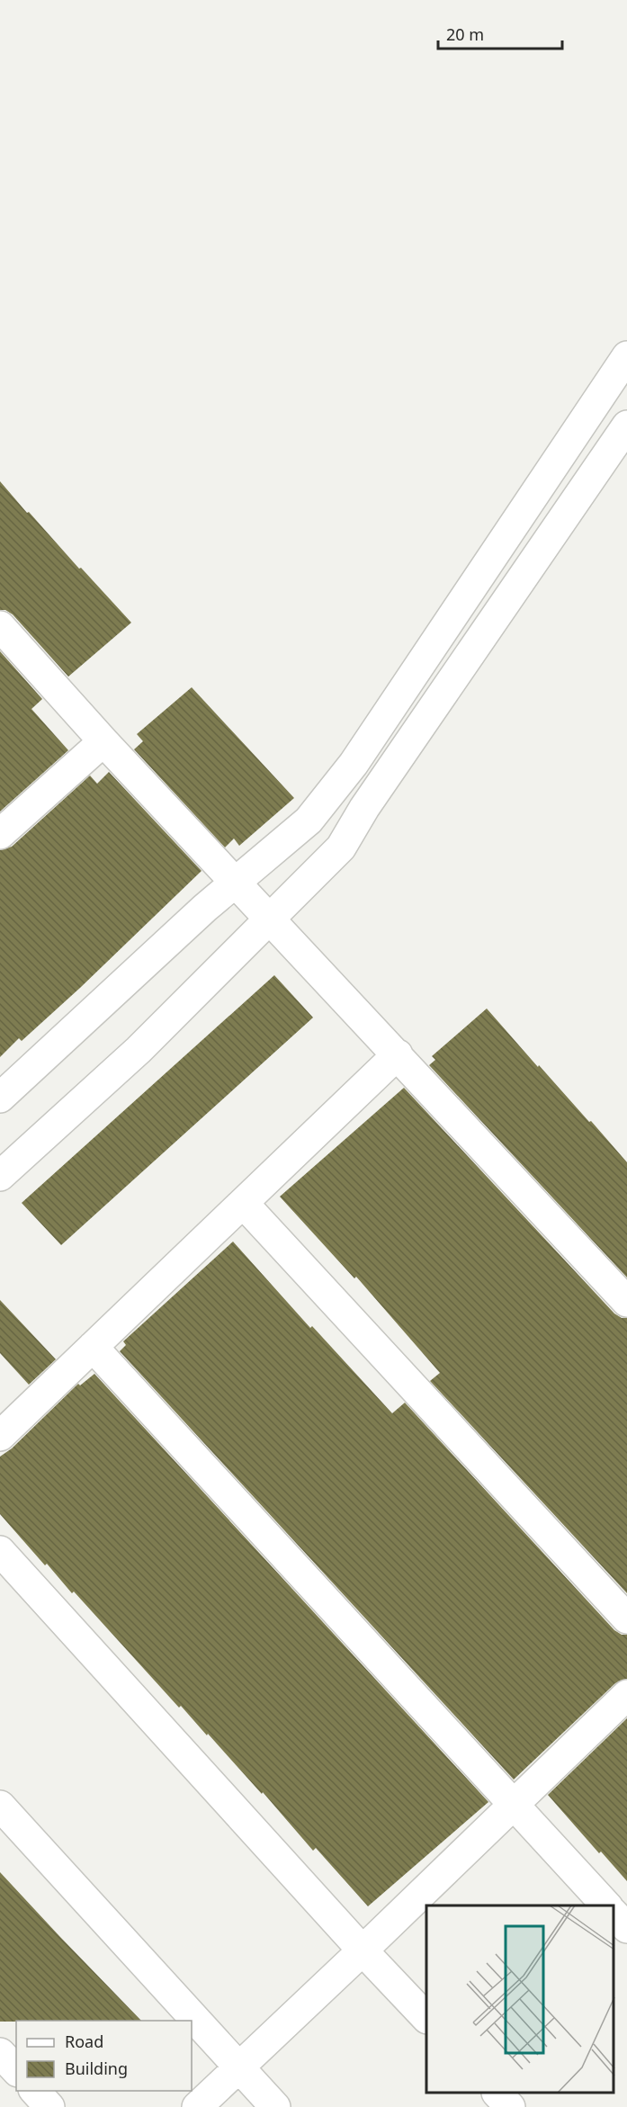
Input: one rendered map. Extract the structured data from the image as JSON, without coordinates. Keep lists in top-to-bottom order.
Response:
{
  "legend": ["Road", "Building"],
  "scale_bar": "20 m"
}
